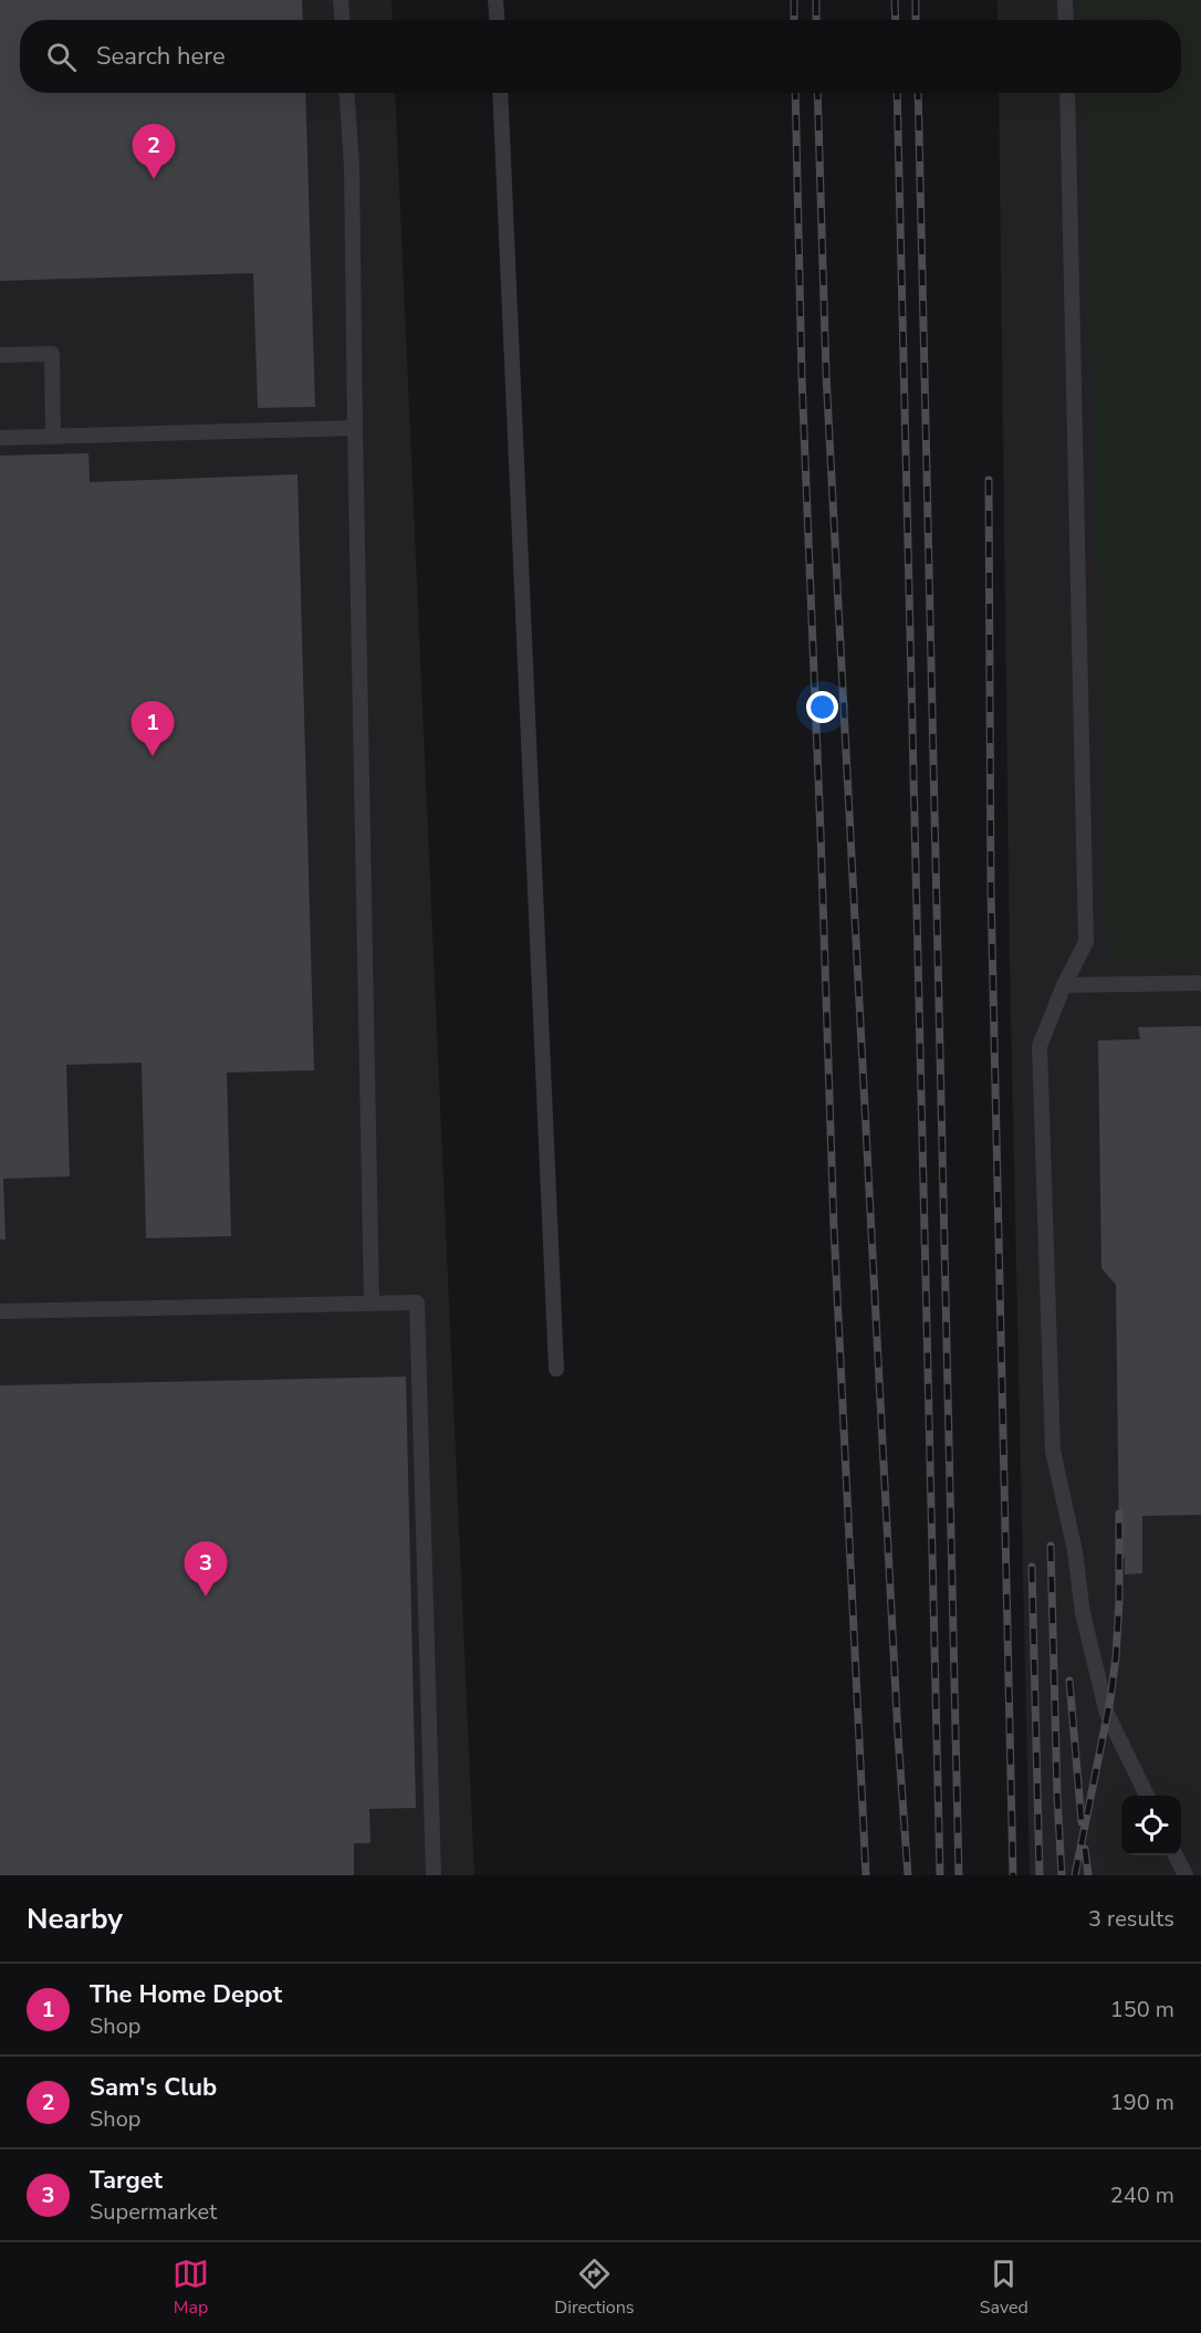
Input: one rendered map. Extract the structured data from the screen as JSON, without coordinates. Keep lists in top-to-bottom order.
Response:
{
  "page": {
    "search": "Search here",
    "pins": ["2", "1", "3"],
    "heading": ["Nearby", "3 results"],
    "list": [
      {
        "mark": "1",
        "name": "The Home Depot",
        "note": "Shop",
        "value": "150 m"
      },
      {
        "mark": "2",
        "name": "Sam's Club",
        "note": "Shop",
        "value": "190 m"
      },
      {
        "mark": "3",
        "name": "Target",
        "note": "Supermarket",
        "value": "240 m"
      }
    ],
    "nav": ["Map", "Directions", "Saved"]
  }
}
